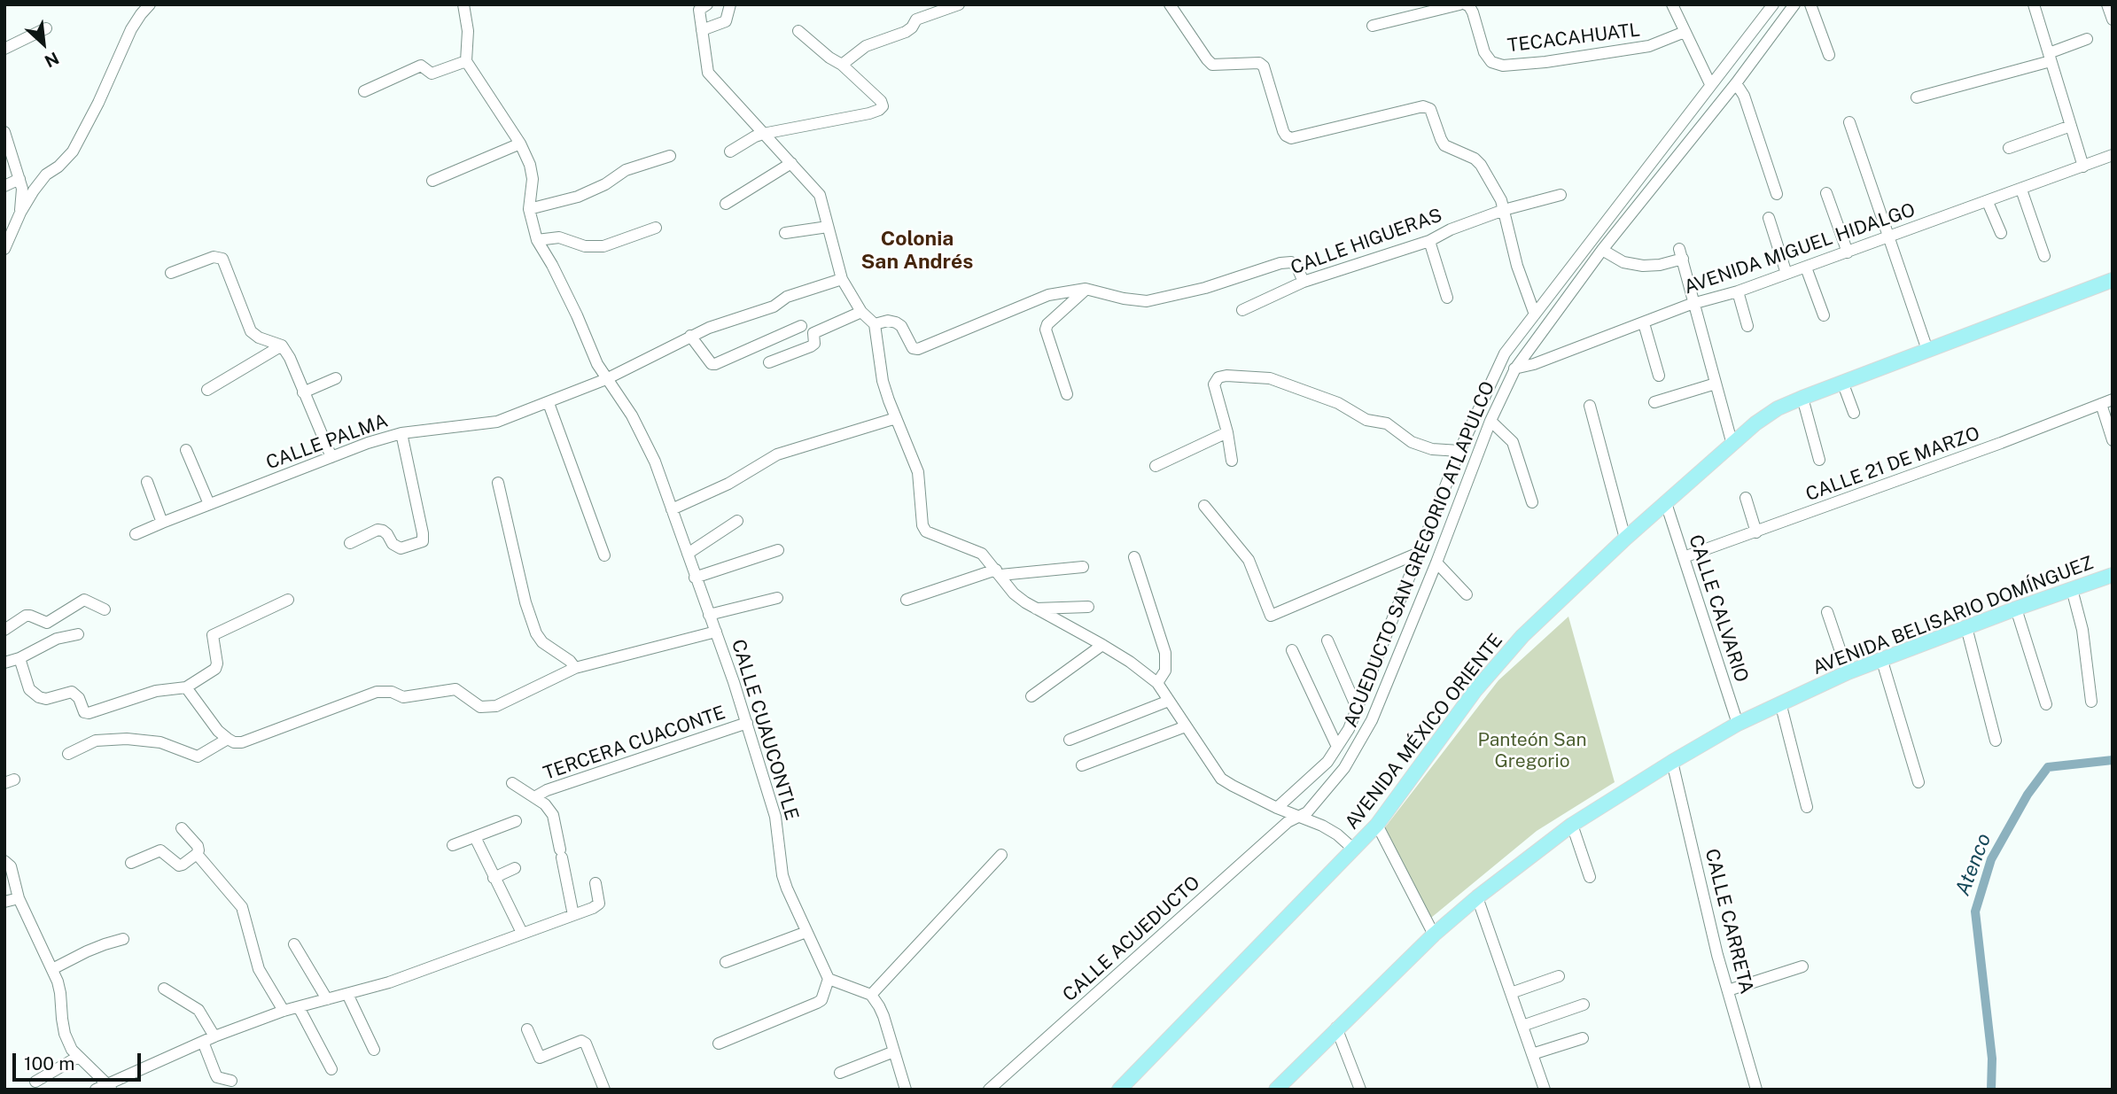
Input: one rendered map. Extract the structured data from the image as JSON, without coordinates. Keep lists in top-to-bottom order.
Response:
{
  "streets": {
    "main road": ["AVENIDA BELISARIO DOMÍNGUEZ", "AVENIDA MÉXICO ORIENTE"],
    "street": [
      "TECACAHUATL",
      "CALLE HIGUERAS",
      "AVENIDA MIGUEL HIDALGO",
      "CALLE PALMA",
      "CALLE 21 DE MARZO",
      "ACUEDUCTO SAN GREGORIO ATLAPULCO",
      "CALLE CALVARIO",
      "CALLE CUAUCONTLE",
      "TERCERA CUACONTE",
      "CALLE CARRETA",
      "CALLE ACUEDUCTO"
    ]
  },
  "crossings": [
    ["AVENIDA MIGUEL HIDALGO", "ACUEDUCTO SAN GREGORIO ATLAPULCO"],
    ["CALLE PALMA", "CALLE CUAUCONTLE"],
    ["CALLE 21 DE MARZO", "CALLE CALVARIO"],
    ["ACUEDUCTO SAN GREGORIO ATLAPULCO", "CALLE ACUEDUCTO"],
    ["CALLE CALVARIO", "AVENIDA BELISARIO DOMÍNGUEZ"],
    ["CALLE CALVARIO", "AVENIDA MÉXICO ORIENTE"],
    ["AVENIDA BELISARIO DOMÍNGUEZ", "CALLE CARRETA"],
    ["CALLE CUAUCONTLE", "TERCERA CUACONTE"]
  ],
  "districts": ["Colonia San Andrés"],
  "water": ["Atenco"],
  "parks": ["Panteón San Gregorio"],
  "scale_bar": "100 m",
  "north": "bottom right"
}
